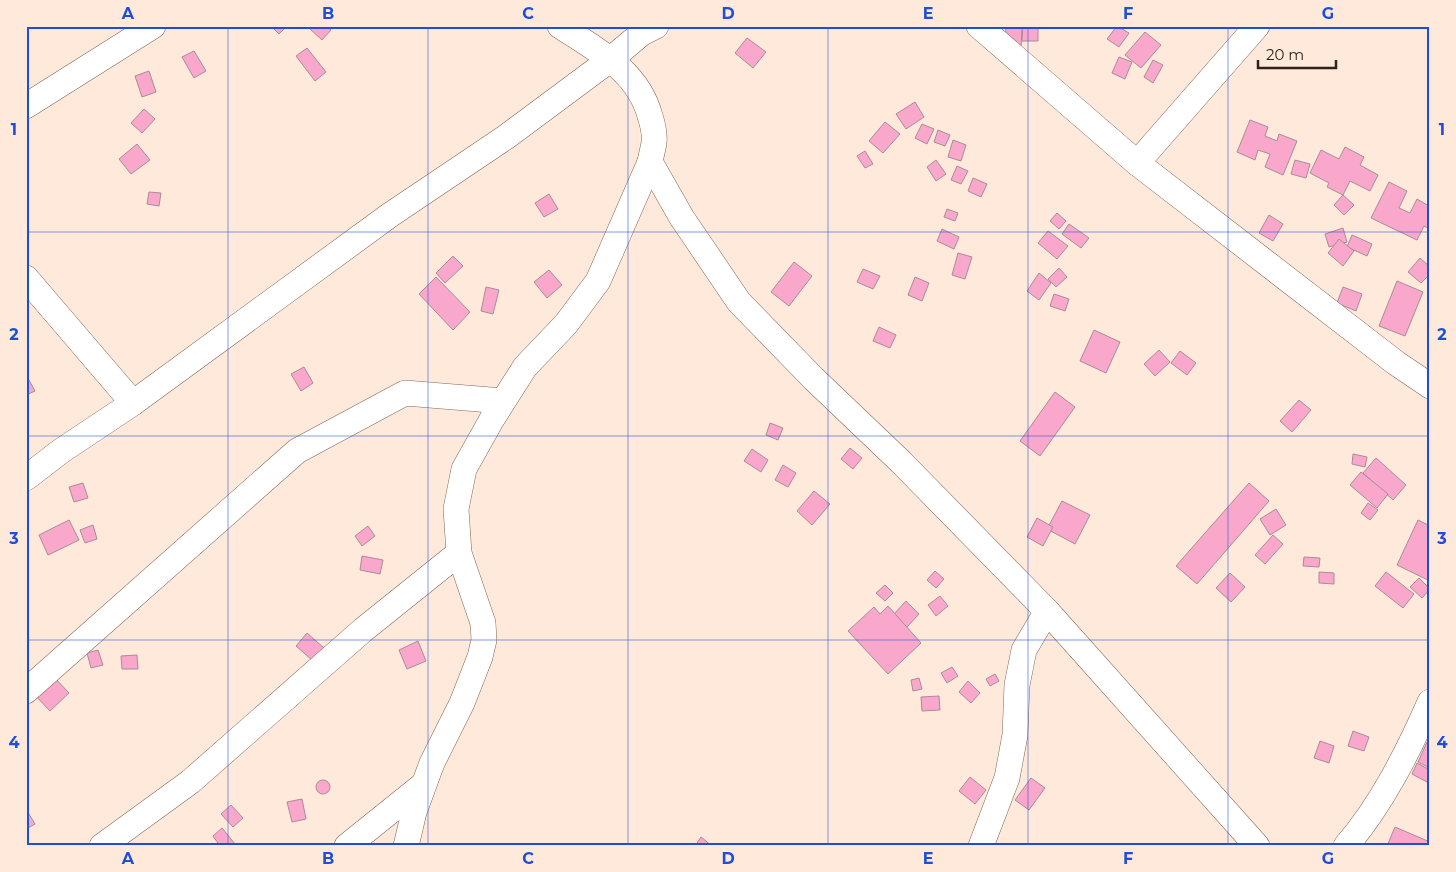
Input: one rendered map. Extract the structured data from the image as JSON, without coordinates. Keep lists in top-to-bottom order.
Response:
{
  "scale_bar": "20 m",
  "grid": {
    "columns": [
      "A",
      "B",
      "C",
      "D",
      "E",
      "F",
      "G"
    ],
    "rows": [
      "1",
      "2",
      "3",
      "4"
    ]
  }
}
